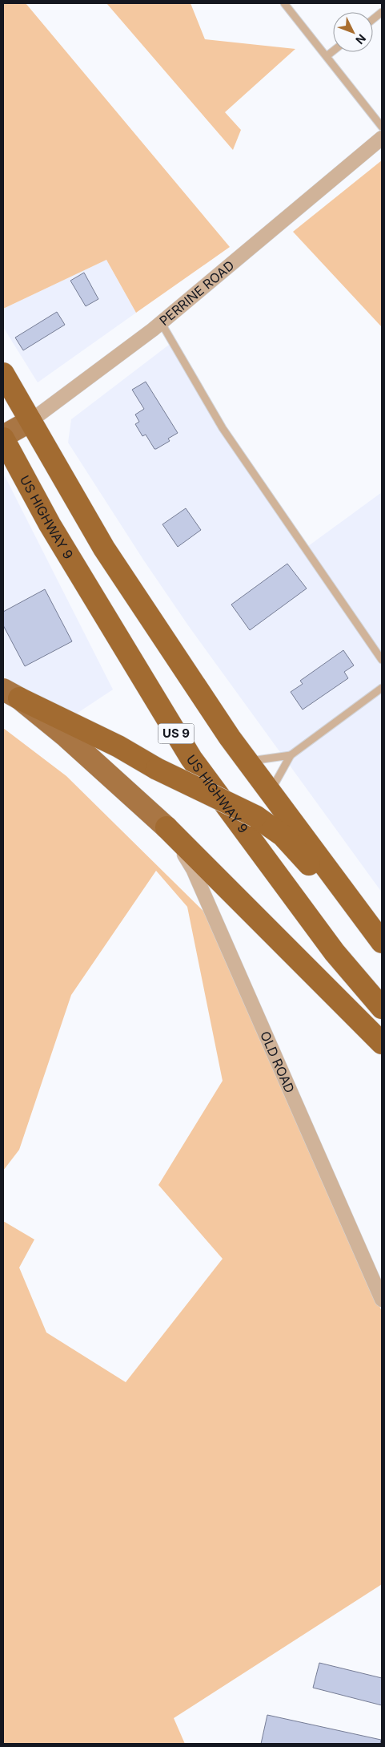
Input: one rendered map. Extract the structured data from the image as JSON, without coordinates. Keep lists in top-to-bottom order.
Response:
{
  "streets": {
    "highway": ["US HIGHWAY 9", "US 9"],
    "main road": ["PERRINE ROAD"],
    "street": ["OLD ROAD"]
  },
  "crossings": [
    ["PERRINE ROAD", "US HIGHWAY 9"]
  ],
  "north": "bottom right"
}
